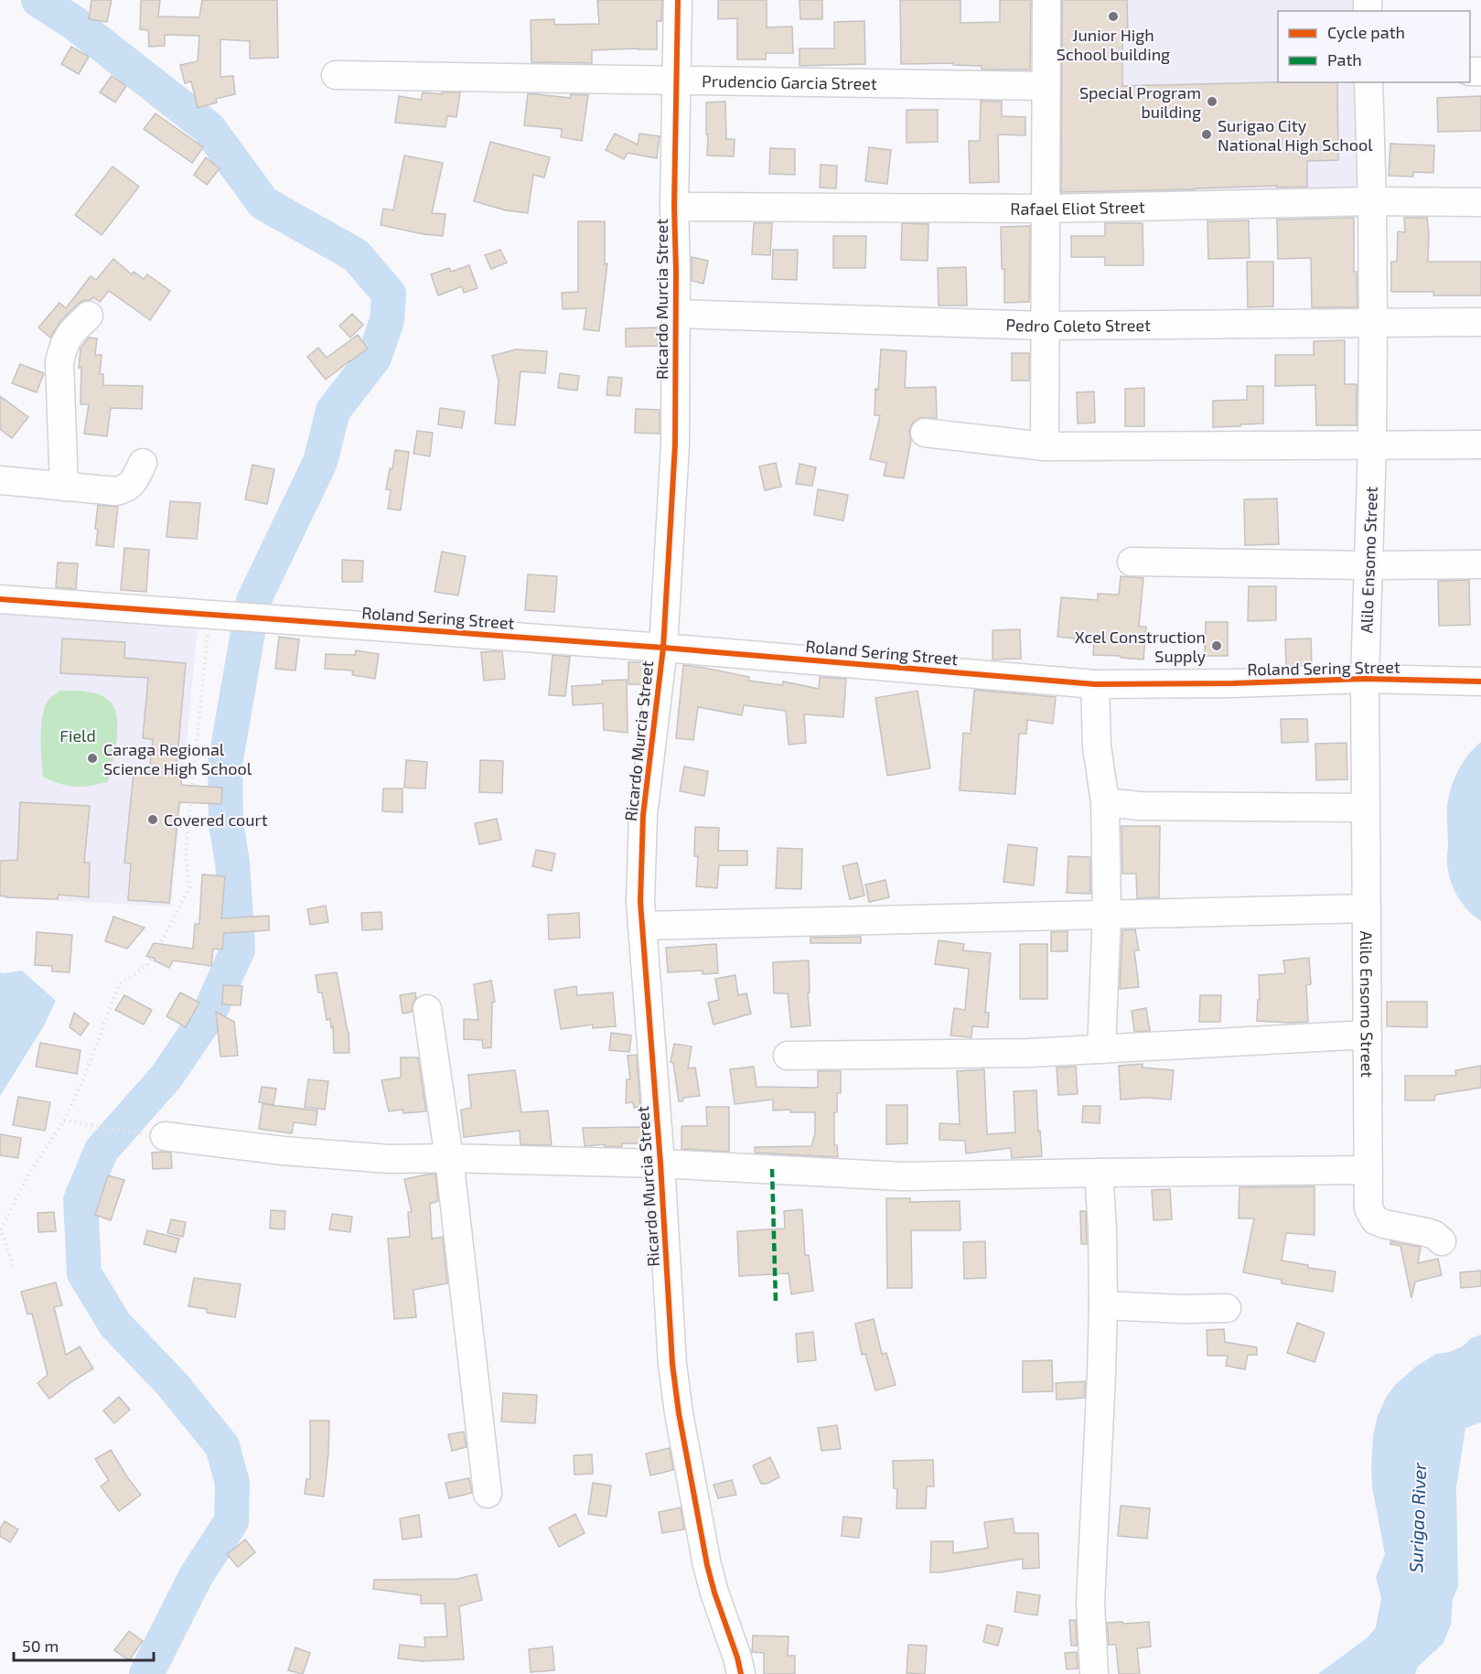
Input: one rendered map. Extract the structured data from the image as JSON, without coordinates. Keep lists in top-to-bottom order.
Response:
{
  "streets": {
    "street": [
      "Prudencio Garcia Street",
      "Rafael Eliot Street",
      "Ricardo Murcia Street",
      "Pedro Coleto Street",
      "Alilo Ensomo Street",
      "Roland Sering Street"
    ]
  },
  "crossings": [
    ["Prudencio Garcia Street", "Ricardo Murcia Street"],
    ["Rafael Eliot Street", "Ricardo Murcia Street"],
    ["Rafael Eliot Street", "Alilo Ensomo Street"],
    ["Ricardo Murcia Street", "Pedro Coleto Street"],
    ["Ricardo Murcia Street", "Roland Sering Street"],
    ["Pedro Coleto Street", "Alilo Ensomo Street"],
    ["Alilo Ensomo Street", "Roland Sering Street"]
  ],
  "water": ["Surigao River"],
  "parks": ["Field"],
  "places": [
    "Junior High School building",
    "Special Program building",
    "Surigao City National High School",
    "Xcel Construction Supply",
    "Caraga Regional Science High School",
    "Covered court"
  ],
  "legend": ["Cycle path", "Path"],
  "scale_bar": "50 m"
}
